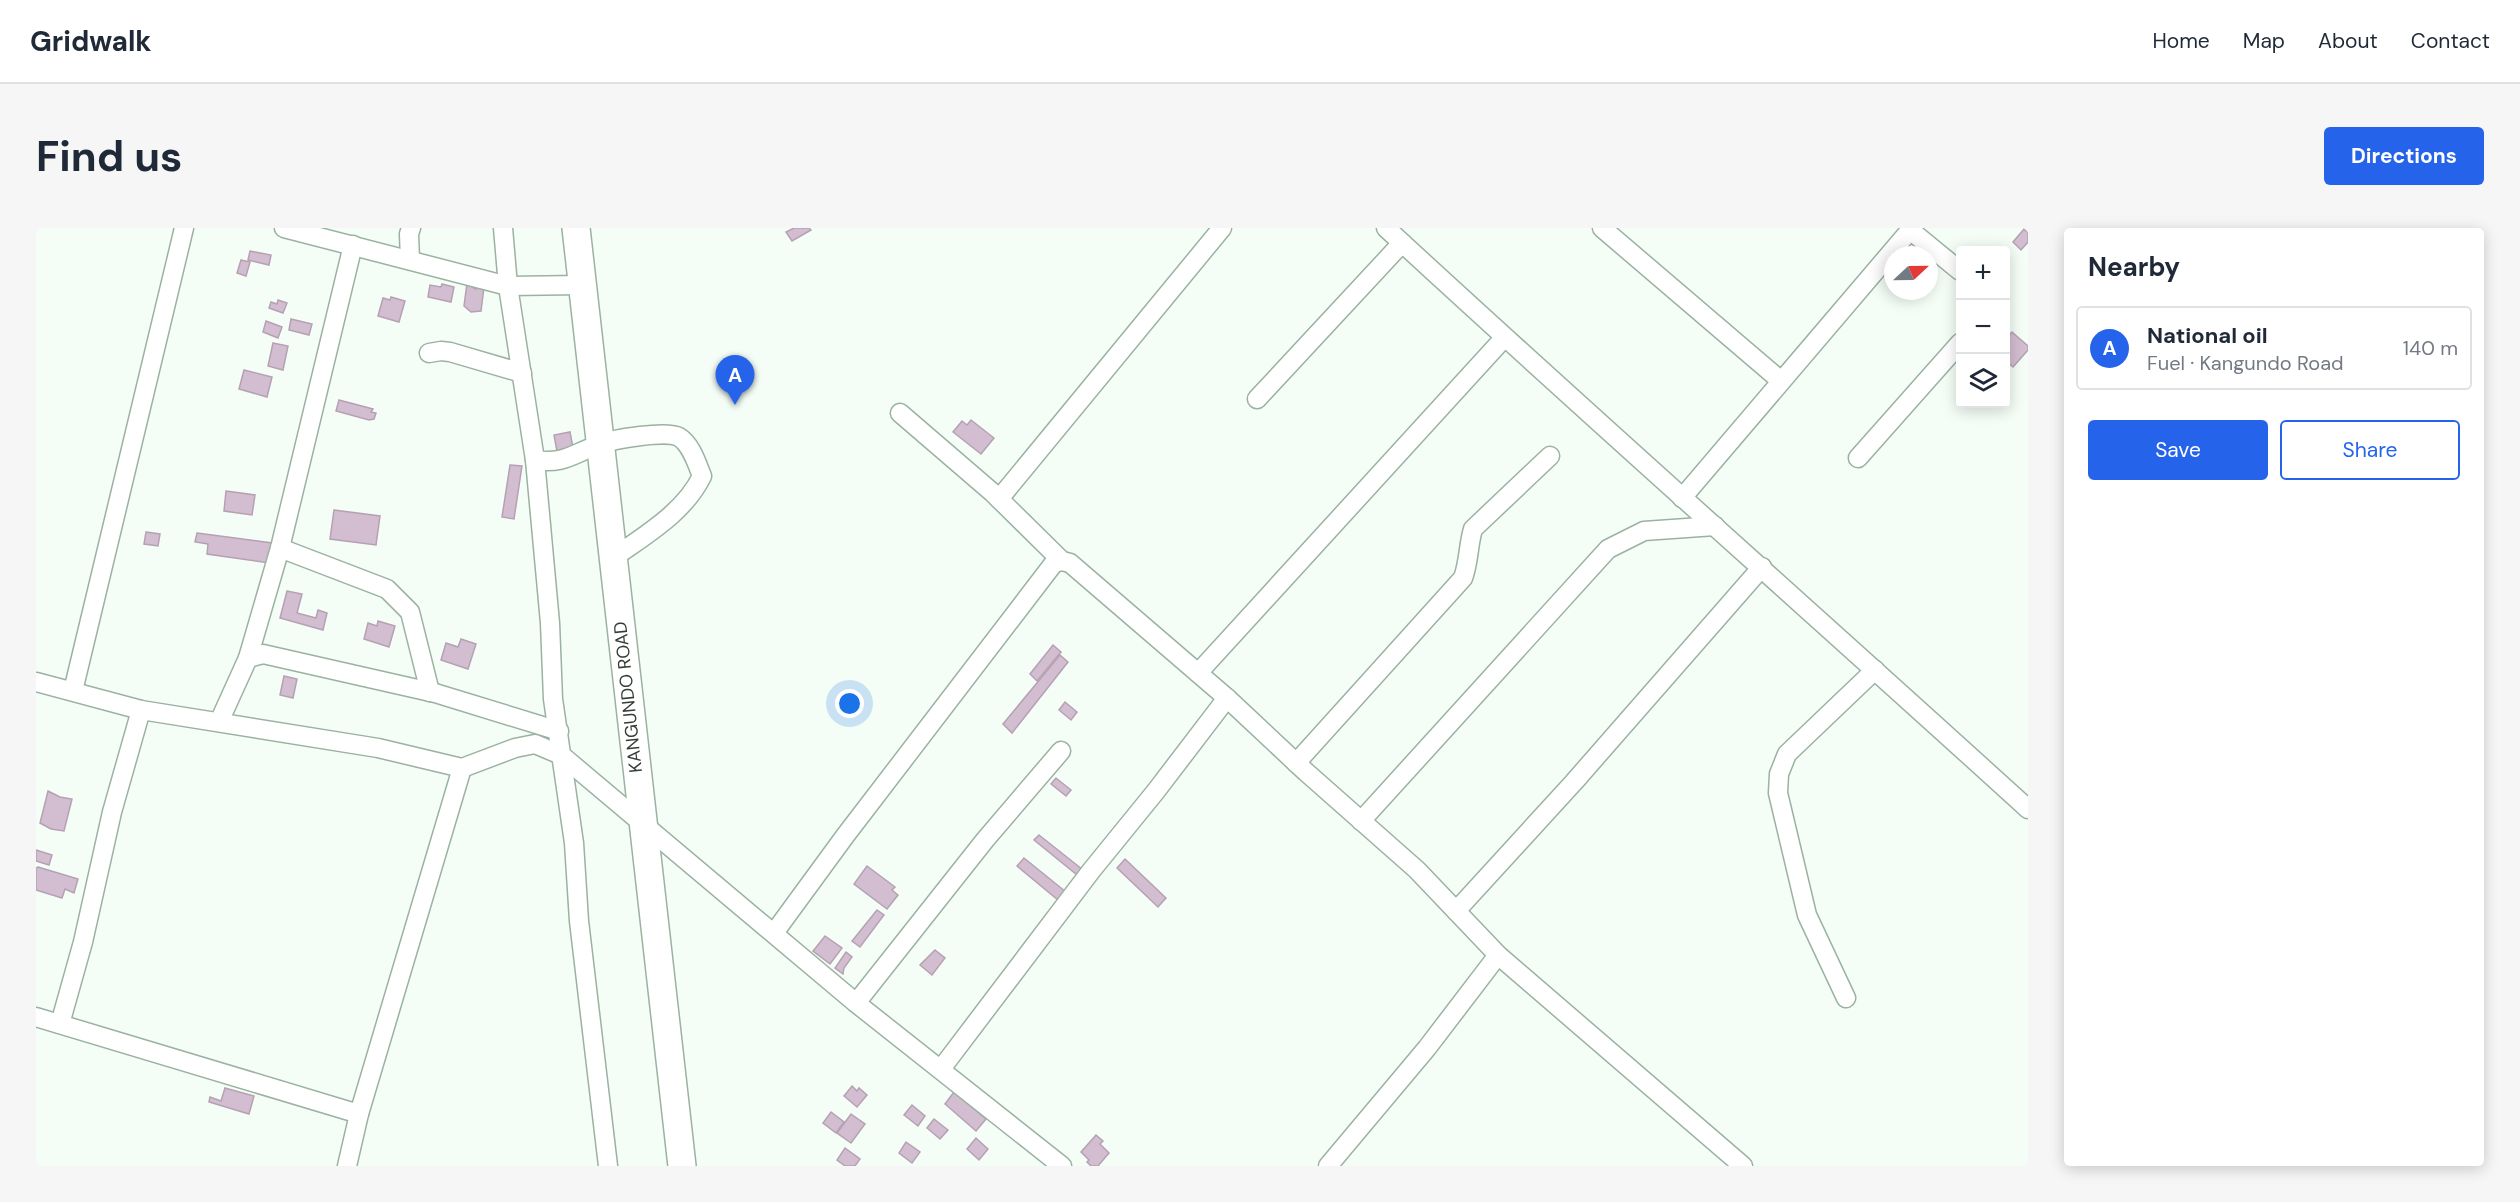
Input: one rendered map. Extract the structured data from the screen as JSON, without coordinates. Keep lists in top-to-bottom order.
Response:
{
  "streets": {
    "highway": ["KANGUNDO ROAD"]
  },
  "north": "right",
  "page": {
    "header": "Gridwalk",
    "nav": [
      "Home",
      "Map",
      "About",
      "Contact"
    ],
    "buttons": [
      "Directions",
      ["Save", "Share"]
    ],
    "title": "Find us",
    "heading": "Nearby",
    "map_buttons": ["+", "−"],
    "list": [
      {
        "mark": "A",
        "name": "National oil",
        "note": "Fuel · Kangundo Road",
        "value": "140 m"
      }
    ],
    "pins": "A"
  }
}
